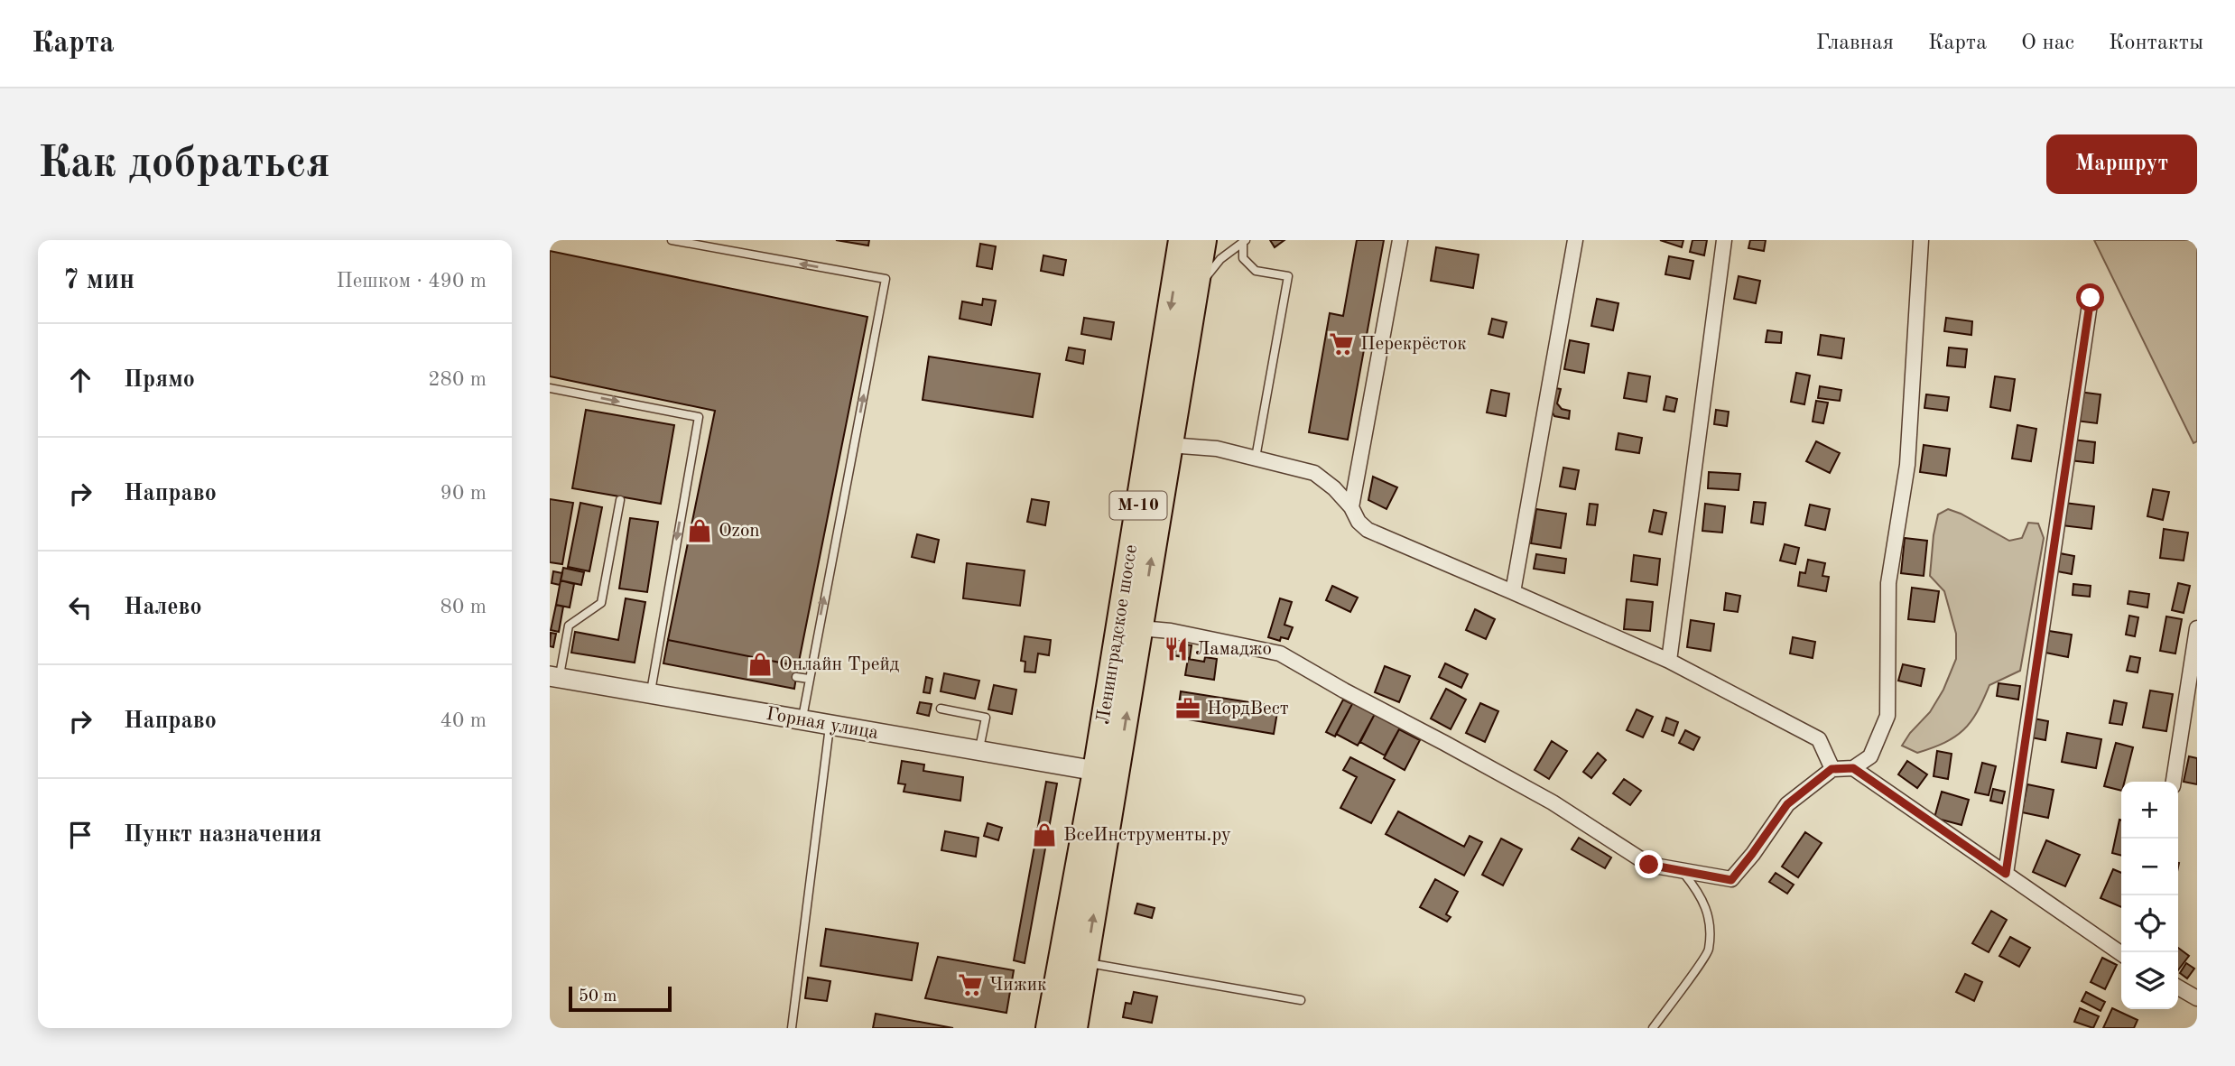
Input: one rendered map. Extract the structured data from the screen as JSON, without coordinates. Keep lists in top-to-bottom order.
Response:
{
  "streets": {
    "highway": ["М-10", "Ленинградское шоссе"],
    "street": ["Горная улица"]
  },
  "crossings": [
    ["Ленинградское шоссе", "Горная улица"]
  ],
  "places": {
    "supermarket": ["Перекрёсток", "Чижик"],
    "shop": ["Ozon", "Онлайн Трейд", "ВсеИнструменты.ру"],
    "restaurant": ["Ламаджо"],
    "office": ["НордВест"]
  },
  "scale_bar": "50 m",
  "page": {
    "header": "Карта",
    "nav": [
      "Главная",
      "Карта",
      "О нас",
      "Контакты"
    ],
    "buttons": "Маршрут",
    "title": "Как добраться",
    "heading": ["7 мин", "Пешком · 490 m"],
    "list": [
      ["Прямо", "280 m"],
      ["Направо", "90 m"],
      ["Налево", "80 m"],
      ["Направо", "40 m"],
      "Пункт назначения"
    ],
    "map_buttons": ["+", "−"],
    "scale": "50 m"
  }
}
